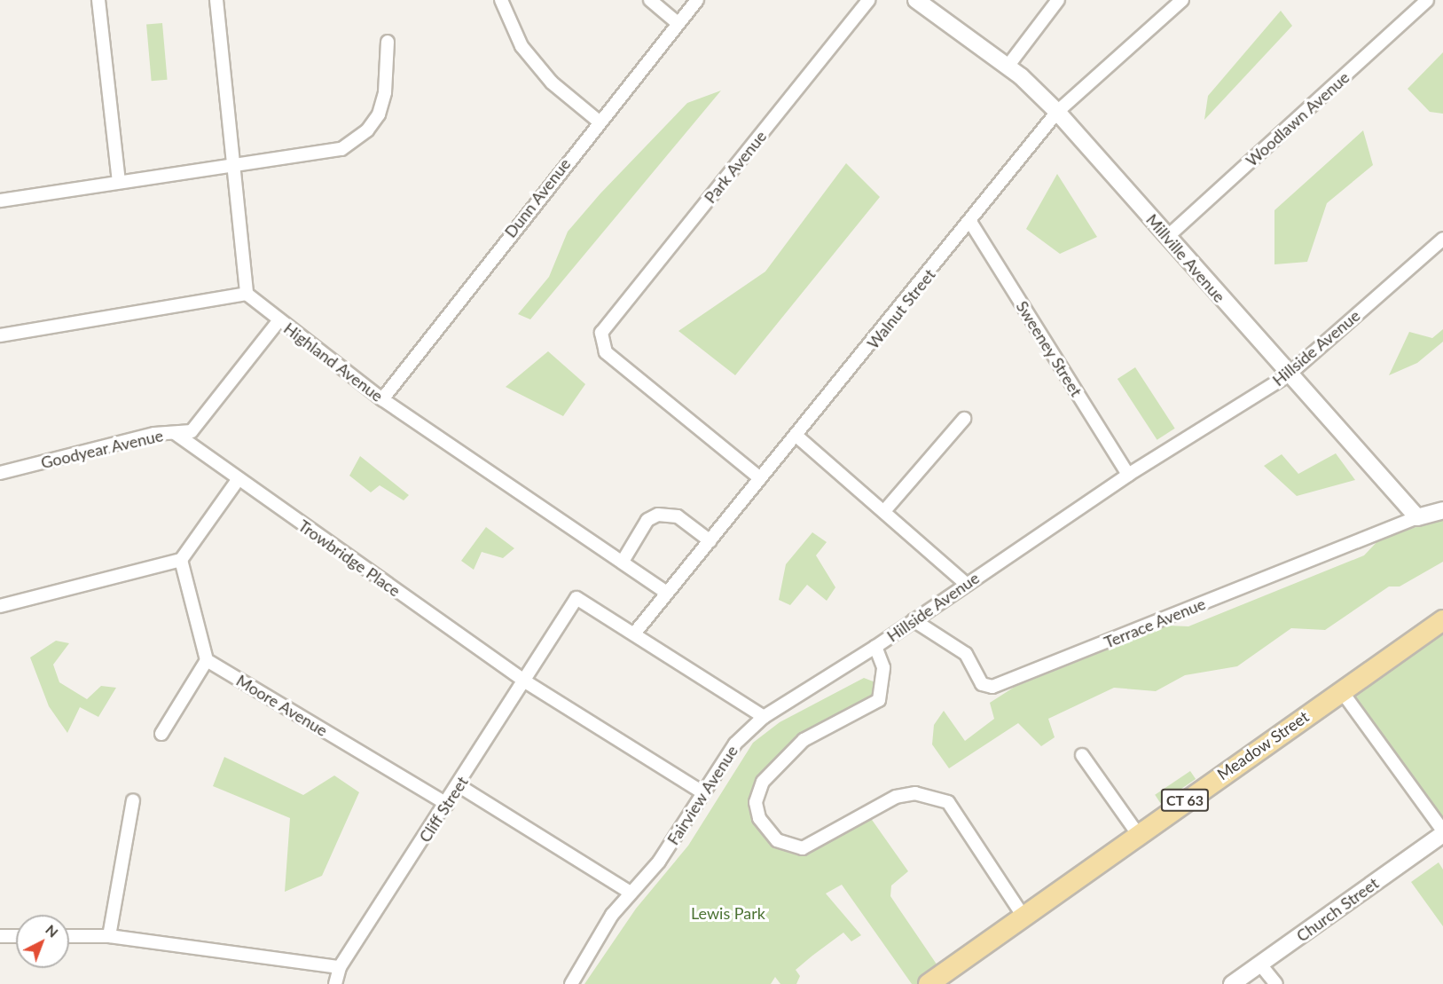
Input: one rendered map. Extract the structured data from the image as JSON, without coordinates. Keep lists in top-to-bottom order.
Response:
{
  "streets": {
    "main road": ["Meadow Street", "CT 63"],
    "street": [
      "Woodlawn Avenue",
      "Park Avenue",
      "Dunn Avenue",
      "Millville Avenue",
      "Walnut Street",
      "Hillside Avenue",
      "Sweeney Street",
      "Highland Avenue",
      "Goodyear Avenue",
      "Trowbridge Place",
      "Terrace Avenue",
      "Moore Avenue",
      "Fairview Avenue",
      "Cliff Street",
      "Church Street"
    ]
  },
  "crossings": [
    ["Woodlawn Avenue", "Millville Avenue"],
    ["Park Avenue", "Walnut Street"],
    ["Dunn Avenue", "Highland Avenue"],
    ["Millville Avenue", "Walnut Street"],
    ["Millville Avenue", "Hillside Avenue"],
    ["Millville Avenue", "Terrace Avenue"],
    ["Walnut Street", "Sweeney Street"],
    ["Walnut Street", "Highland Avenue"],
    ["Walnut Street", "Cliff Street"],
    ["Hillside Avenue", "Sweeney Street"],
    ["Hillside Avenue", "Terrace Avenue"],
    ["Hillside Avenue", "Meadow Street"],
    ["Hillside Avenue", "Fairview Avenue"],
    ["Highland Avenue", "Goodyear Avenue"],
    ["Goodyear Avenue", "Trowbridge Place"],
    ["Trowbridge Place", "Fairview Avenue"],
    ["Trowbridge Place", "Cliff Street"],
    ["Moore Avenue", "Cliff Street"],
    ["Fairview Avenue", "Cliff Street"]
  ],
  "parks": ["Lewis Park"],
  "north": "top right"
}
